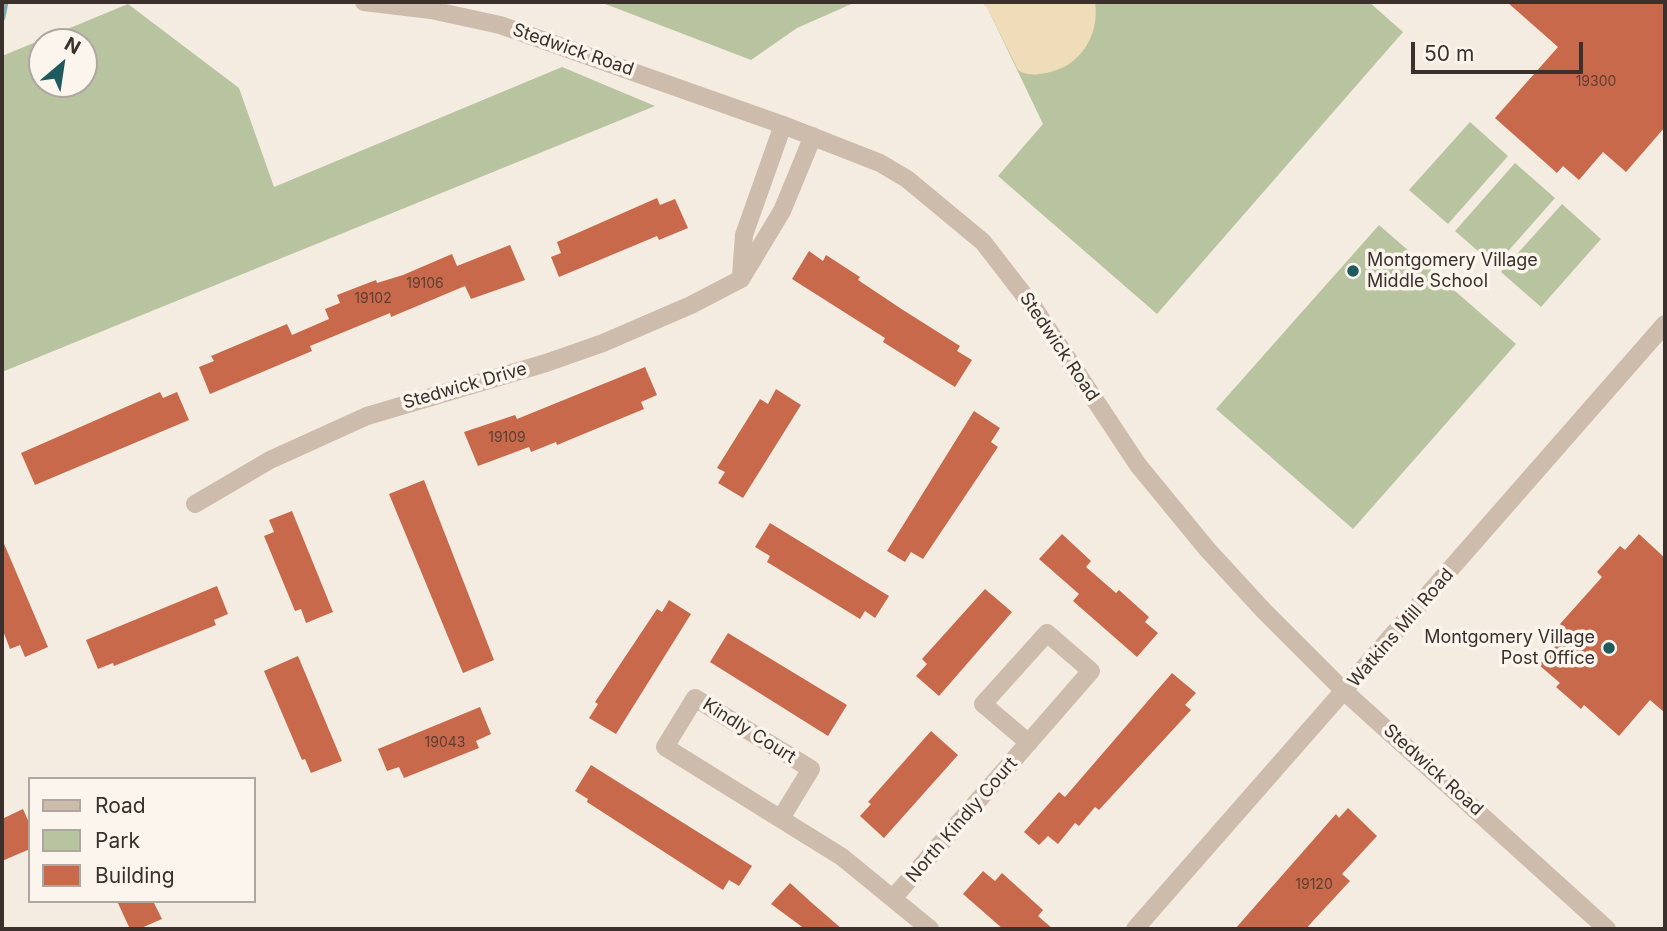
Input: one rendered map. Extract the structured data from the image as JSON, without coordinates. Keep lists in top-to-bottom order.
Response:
{
  "streets": {
    "street": [
      "Stedwick Road",
      "Stedwick Drive",
      "Watkins Mill Road",
      "Kindly Court",
      "North Kindly Court"
    ]
  },
  "crossings": [
    ["Stedwick Road", "Watkins Mill Road"],
    ["Kindly Court", "North Kindly Court"]
  ],
  "places": ["Montgomery Village Middle School", "Montgomery Village Post Office"],
  "house_numbers": [
    "19300",
    "19106",
    "19102",
    "19109",
    "19043",
    "19120"
  ],
  "legend": ["Road", "Park", "Building"],
  "scale_bar": "50 m",
  "north": "top right"
}
